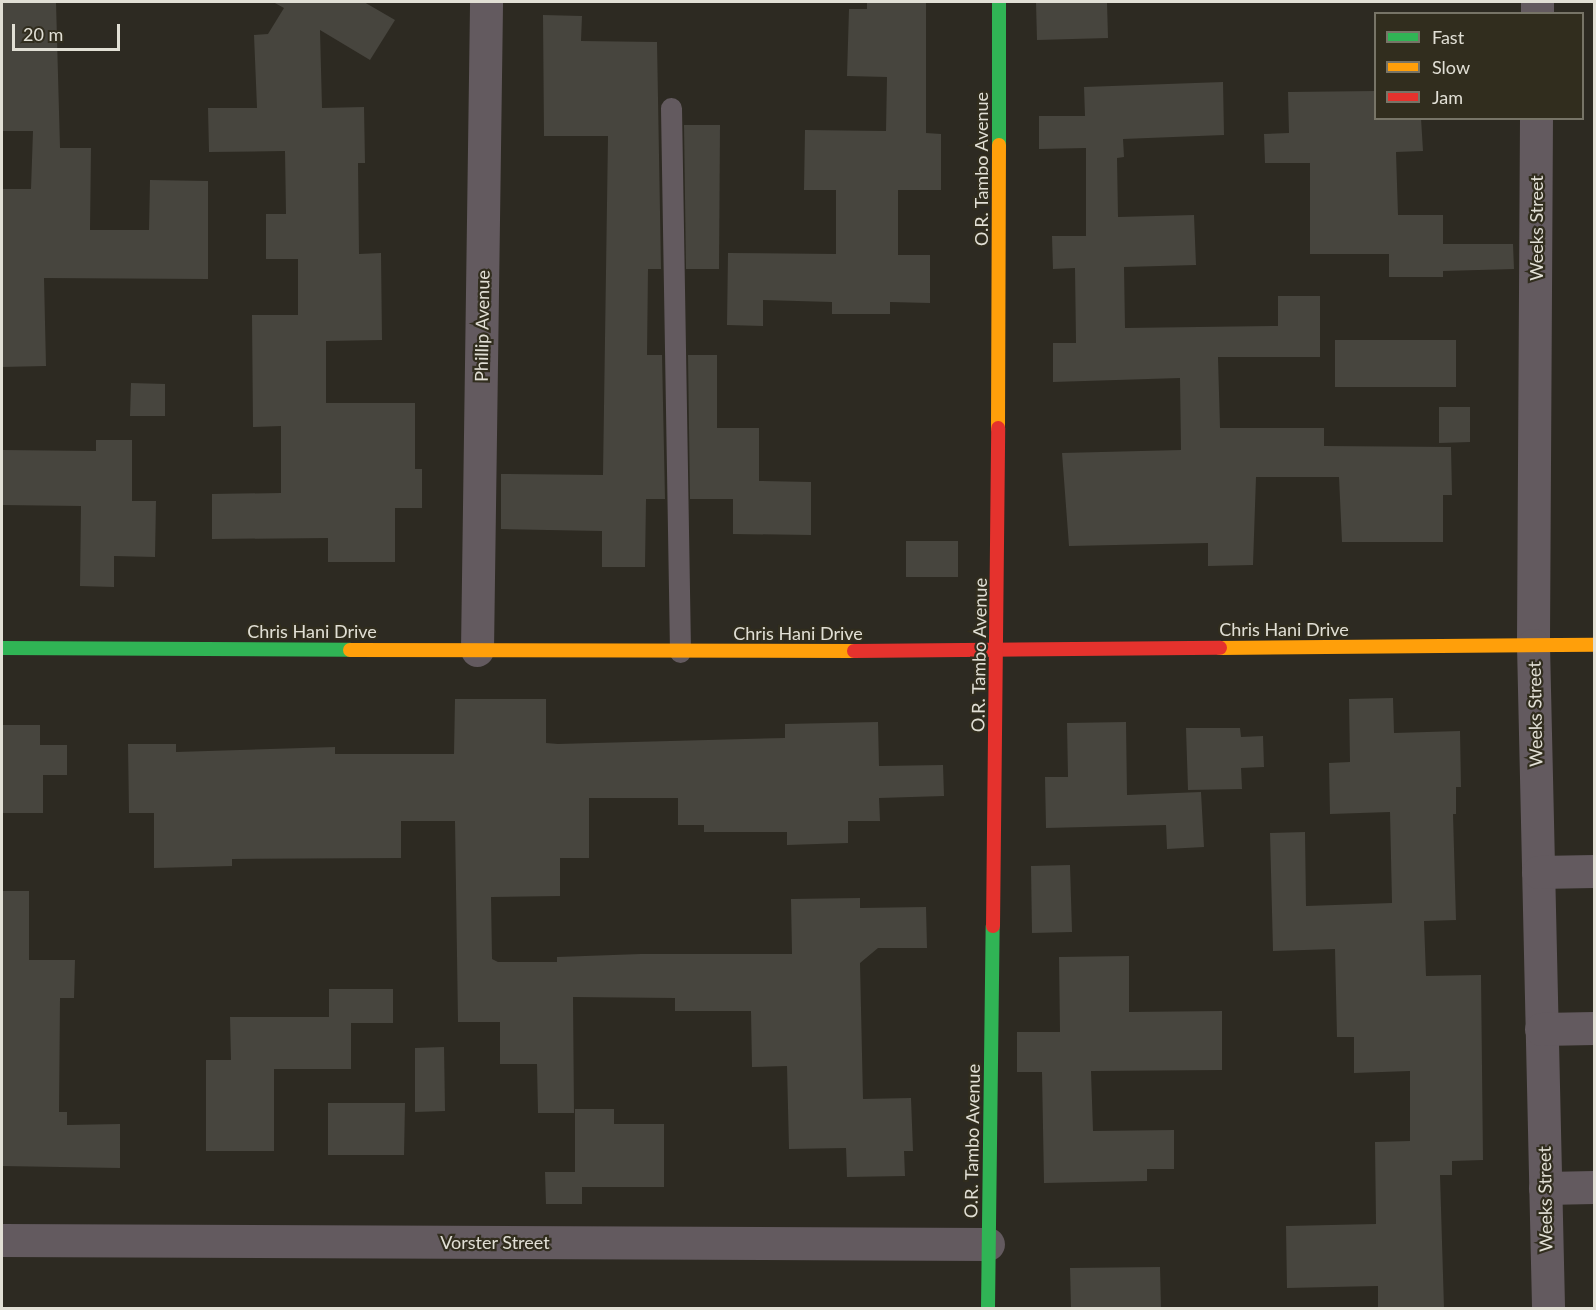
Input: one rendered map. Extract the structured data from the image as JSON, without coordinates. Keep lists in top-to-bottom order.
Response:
{
  "streets": {
    "street": [
      "O.R. Tambo Avenue",
      "Weeks Street",
      "Phillip Avenue",
      "Chris Hani Drive",
      "Vorster Street"
    ]
  },
  "crossings": [
    ["O.R. Tambo Avenue", "Chris Hani Drive"],
    ["O.R. Tambo Avenue", "Vorster Street"],
    ["Weeks Street", "Chris Hani Drive"],
    ["Phillip Avenue", "Chris Hani Drive"]
  ],
  "legend": ["Fast", "Slow", "Jam"],
  "scale_bar": "20 m"
}
